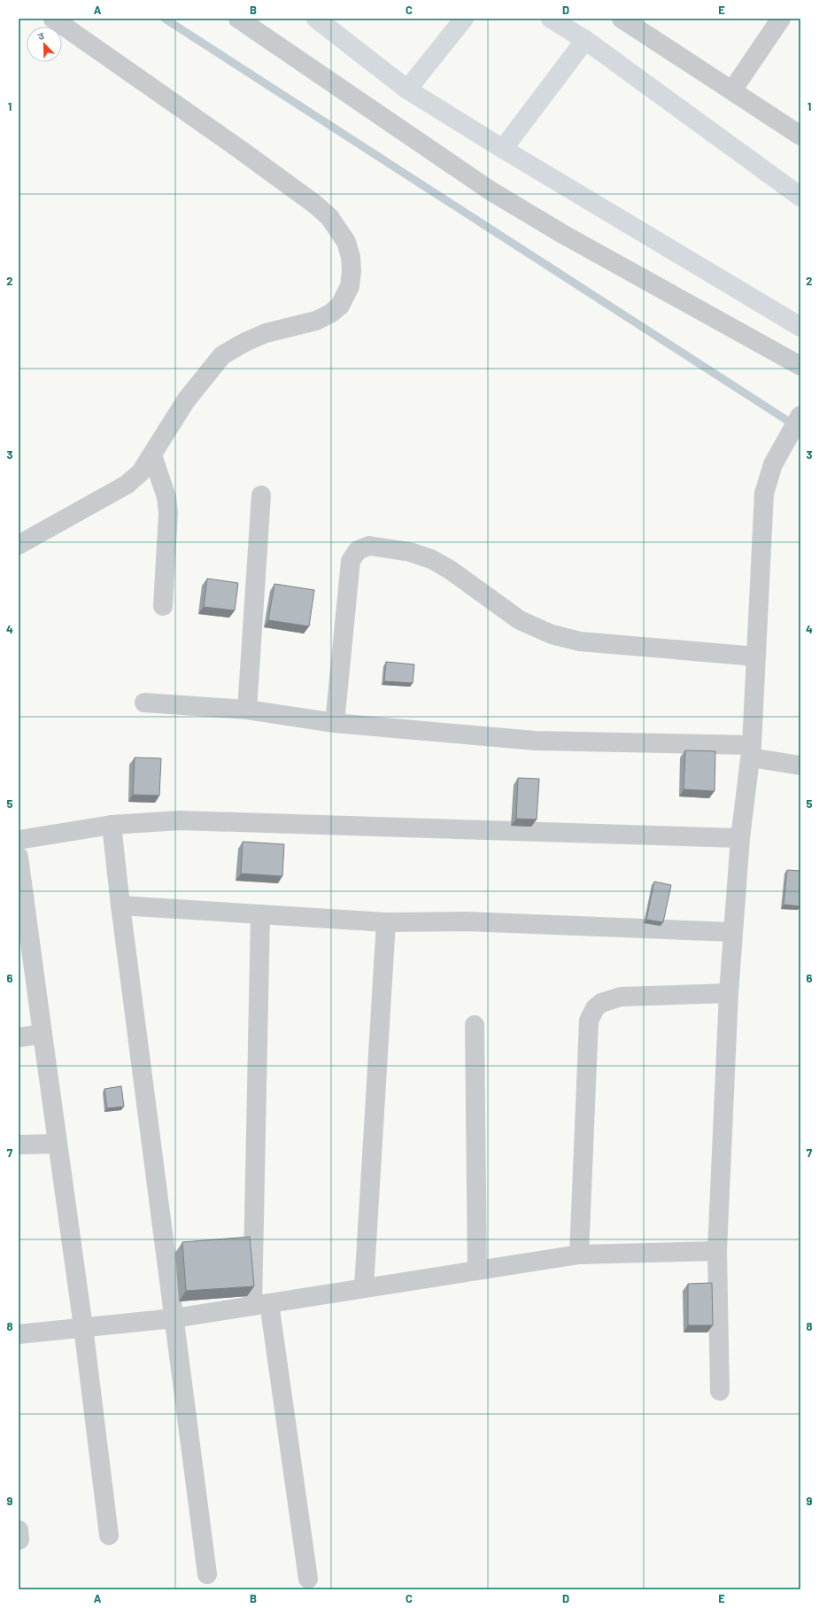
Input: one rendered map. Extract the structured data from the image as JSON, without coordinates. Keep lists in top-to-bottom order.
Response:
{
  "north": "top left",
  "grid": {
    "columns": [
      "A",
      "B",
      "C",
      "D",
      "E"
    ],
    "rows": [
      "1",
      "2",
      "3",
      "4",
      "5",
      "6",
      "7",
      "8",
      "9"
    ]
  }
}
